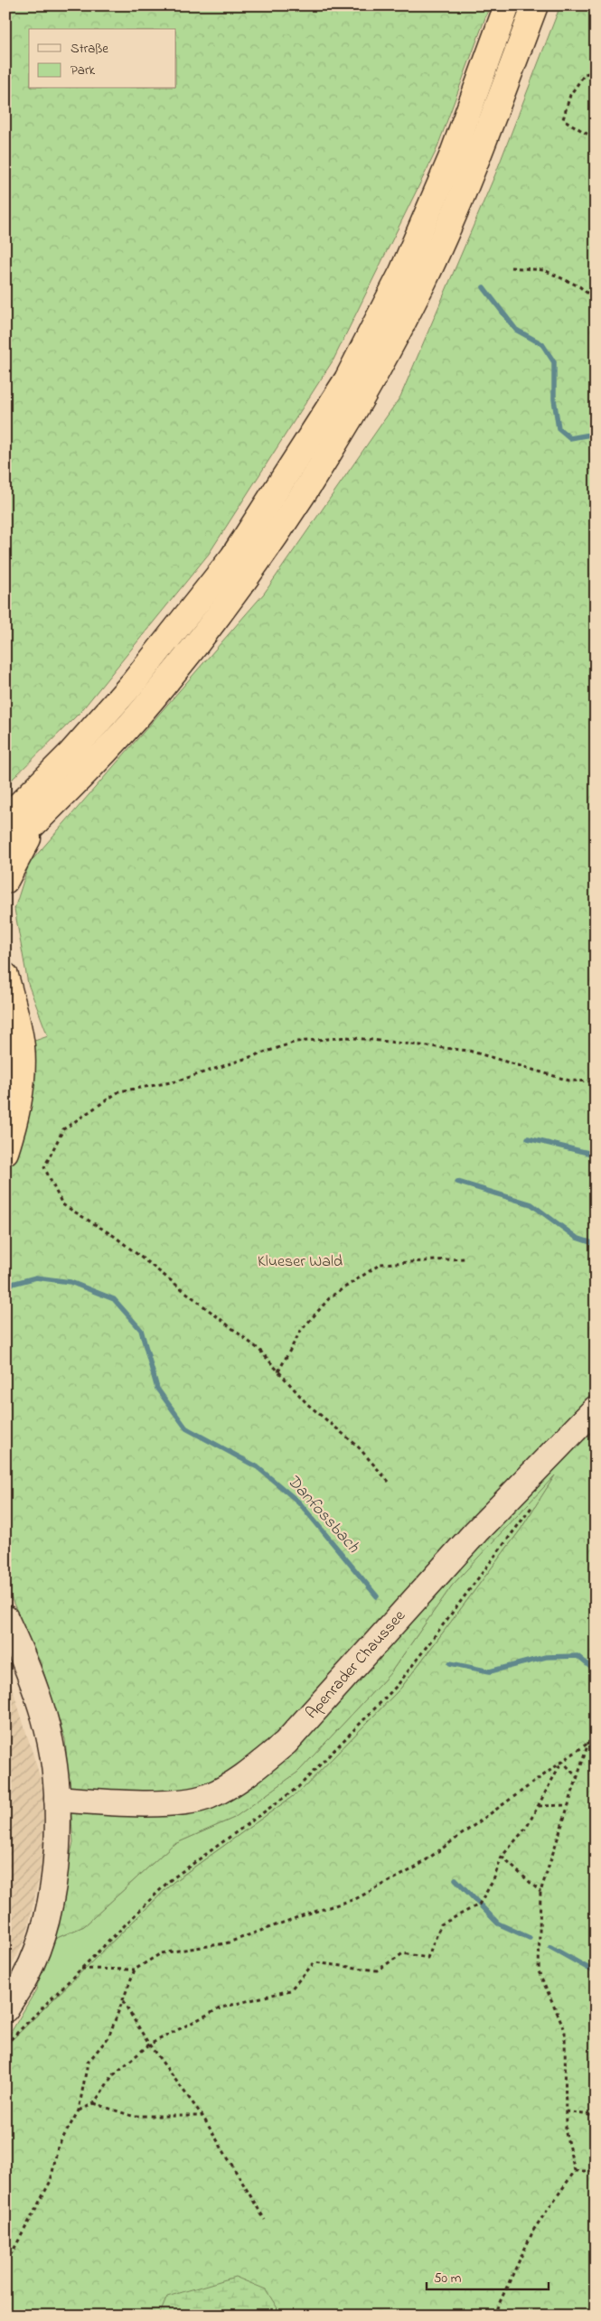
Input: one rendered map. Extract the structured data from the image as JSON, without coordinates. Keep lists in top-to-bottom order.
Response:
{
  "streets": {
    "street": ["Apenrader Chaussee"]
  },
  "water": ["Danfossbach"],
  "parks": ["Klueser Wald"],
  "legend": ["Straße", "Park"],
  "scale_bar": "50 m"
}
